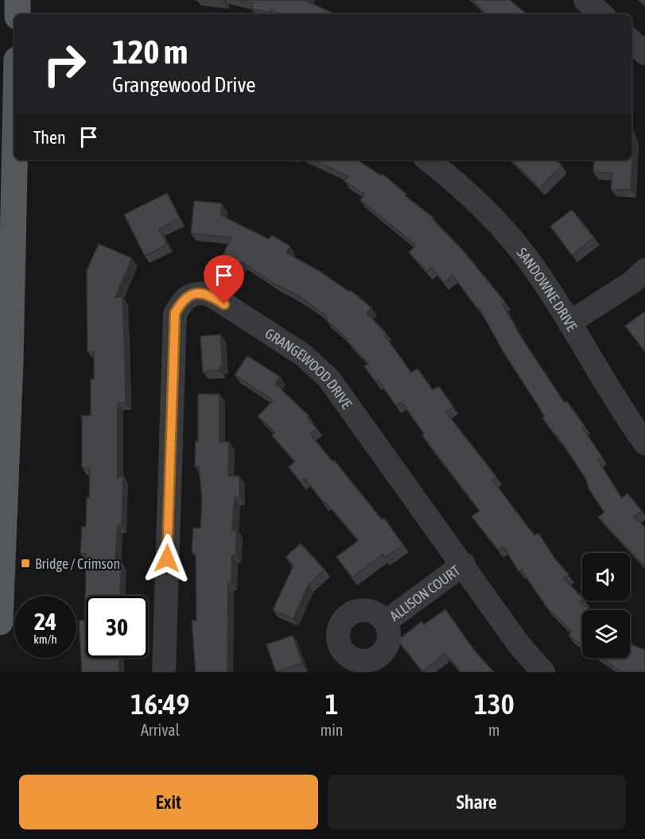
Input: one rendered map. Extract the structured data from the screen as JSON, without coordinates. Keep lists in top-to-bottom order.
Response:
{
  "streets": {
    "street": ["SANDOWNE DRIVE", "GRANGEWOOD DRIVE", "ALLISON COURT"]
  },
  "crossings": [
    ["GRANGEWOOD DRIVE", "ALLISON COURT"]
  ],
  "places": {
    "transit": ["Bridge / Crimson"]
  },
  "page": {
    "turn": ["120 m", "Grangewood Drive"],
    "then": "Then",
    "speed": "24 km/h",
    "limit": "30",
    "eta": [
      "16:49",
      "Arrival",
      "1",
      "min",
      "130",
      "m"
    ],
    "buttons": ["Exit", "Share"]
  }
}
